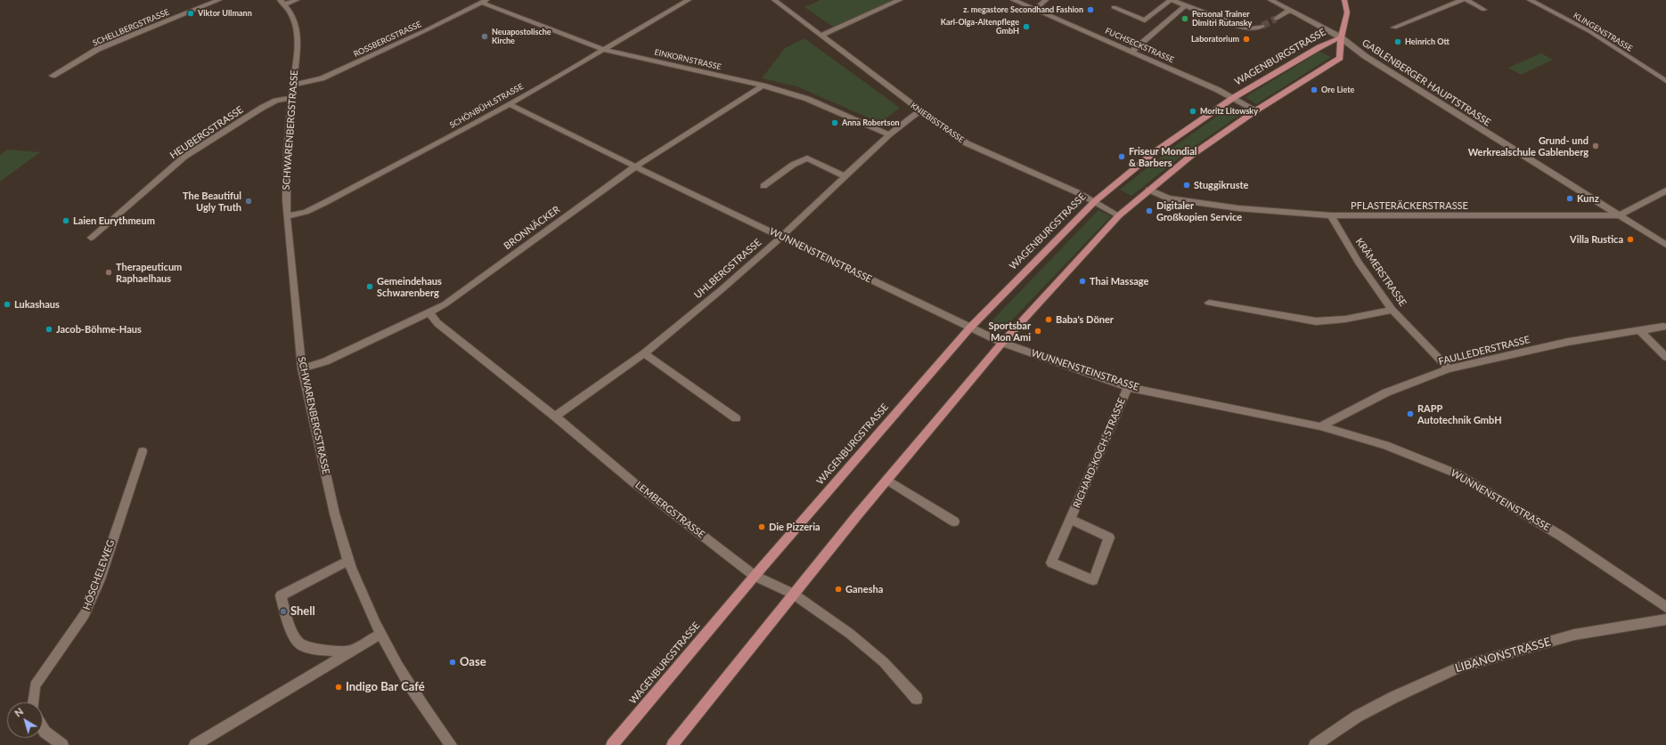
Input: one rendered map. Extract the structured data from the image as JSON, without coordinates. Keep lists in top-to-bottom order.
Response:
{
  "streets": {
    "main road": ["WAGENBURGSTRASSE"],
    "street": [
      "SCHELLBERGSTRASSE",
      "KLINGENSTRASSE",
      "ROSSBERGSTRASSE",
      "FUCHSECKSTRASSE",
      "EINKORNSTRASSE",
      "GABLENBERGER HAUPTSTRASSE",
      "SCHÖNBÜHLSTRASSE",
      "KNIEBISSTRASSE",
      "SCHWARENBERGSTRASSE",
      "HEUBERGSTRASSE",
      "PFLASTERÄCKERSTRASSE",
      "BRONNÄCKER",
      "WUNNENSTEINSTRASSE",
      "UHLBERGSTRASSE",
      "KRÄMERSTRASSE",
      "FAULLEDERSTRASSE",
      "RICHARD-KOCH-STRASSE",
      "LEMBERGSTRASSE",
      "HÖSCHELEWEG",
      "LIBANONSTRASSE"
    ]
  },
  "crossings": [
    ["ROSSBERGSTRASSE", "EINKORNSTRASSE"],
    ["ROSSBERGSTRASSE", "SCHWARENBERGSTRASSE"],
    ["FUCHSECKSTRASSE", "WAGENBURGSTRASSE"],
    ["WAGENBURGSTRASSE", "GABLENBERGER HAUPTSTRASSE"],
    ["WAGENBURGSTRASSE", "KNIEBISSTRASSE"],
    ["WAGENBURGSTRASSE", "PFLASTERÄCKERSTRASSE"],
    ["WAGENBURGSTRASSE", "WUNNENSTEINSTRASSE"],
    ["WAGENBURGSTRASSE", "LEMBERGSTRASSE"],
    ["EINKORNSTRASSE", "SCHÖNBÜHLSTRASSE"],
    ["EINKORNSTRASSE", "BRONNÄCKER"],
    ["EINKORNSTRASSE", "UHLBERGSTRASSE"],
    ["GABLENBERGER HAUPTSTRASSE", "PFLASTERÄCKERSTRASSE"],
    ["SCHÖNBÜHLSTRASSE", "SCHWARENBERGSTRASSE"],
    ["SCHÖNBÜHLSTRASSE", "WUNNENSTEINSTRASSE"],
    ["KNIEBISSTRASSE", "UHLBERGSTRASSE"],
    ["SCHWARENBERGSTRASSE", "HEUBERGSTRASSE"],
    ["SCHWARENBERGSTRASSE", "BRONNÄCKER"],
    ["PFLASTERÄCKERSTRASSE", "KRÄMERSTRASSE"],
    ["BRONNÄCKER", "WUNNENSTEINSTRASSE"],
    ["BRONNÄCKER", "LEMBERGSTRASSE"],
    ["WUNNENSTEINSTRASSE", "UHLBERGSTRASSE"],
    ["WUNNENSTEINSTRASSE", "FAULLEDERSTRASSE"],
    ["WUNNENSTEINSTRASSE", "RICHARD-KOCH-STRASSE"],
    ["UHLBERGSTRASSE", "LEMBERGSTRASSE"],
    ["KRÄMERSTRASSE", "FAULLEDERSTRASSE"]
  ],
  "places": [
    "z. megastore Secondhand Fashion",
    "Viktor Ullmann",
    "Personal Trainer Dimitri Rutansky",
    "Karl-Olga-Altenpflege GmbH",
    "Neuapostolische Kirche",
    "Laboratorium",
    "Heinrich Ott",
    "Ore Liete",
    "Moritz Litowsky",
    "Anna Robertson",
    "Grund- und Werkrealschule Gablenberg",
    "Friseur Mondial & Barbers",
    "Stuggikruste",
    "Kunz",
    "The Beautiful Ugly Truth",
    "Digitaler Großkopien Service",
    "Laien Eurythmeum",
    "Villa Rustica",
    "Therapeuticum Raphaelhaus",
    "Thai Massage",
    "Gemeindehaus Schwarenberg",
    "Lukashaus",
    "Baba's Döner",
    "Jacob-Böhme-Haus",
    "Sportsbar Mon Ami",
    "RAPP Autotechnik GmbH",
    "Die Pizzeria",
    "Ganesha",
    "Shell",
    "Oase",
    "Indigo Bar Café"
  ],
  "north": "top left"
}
